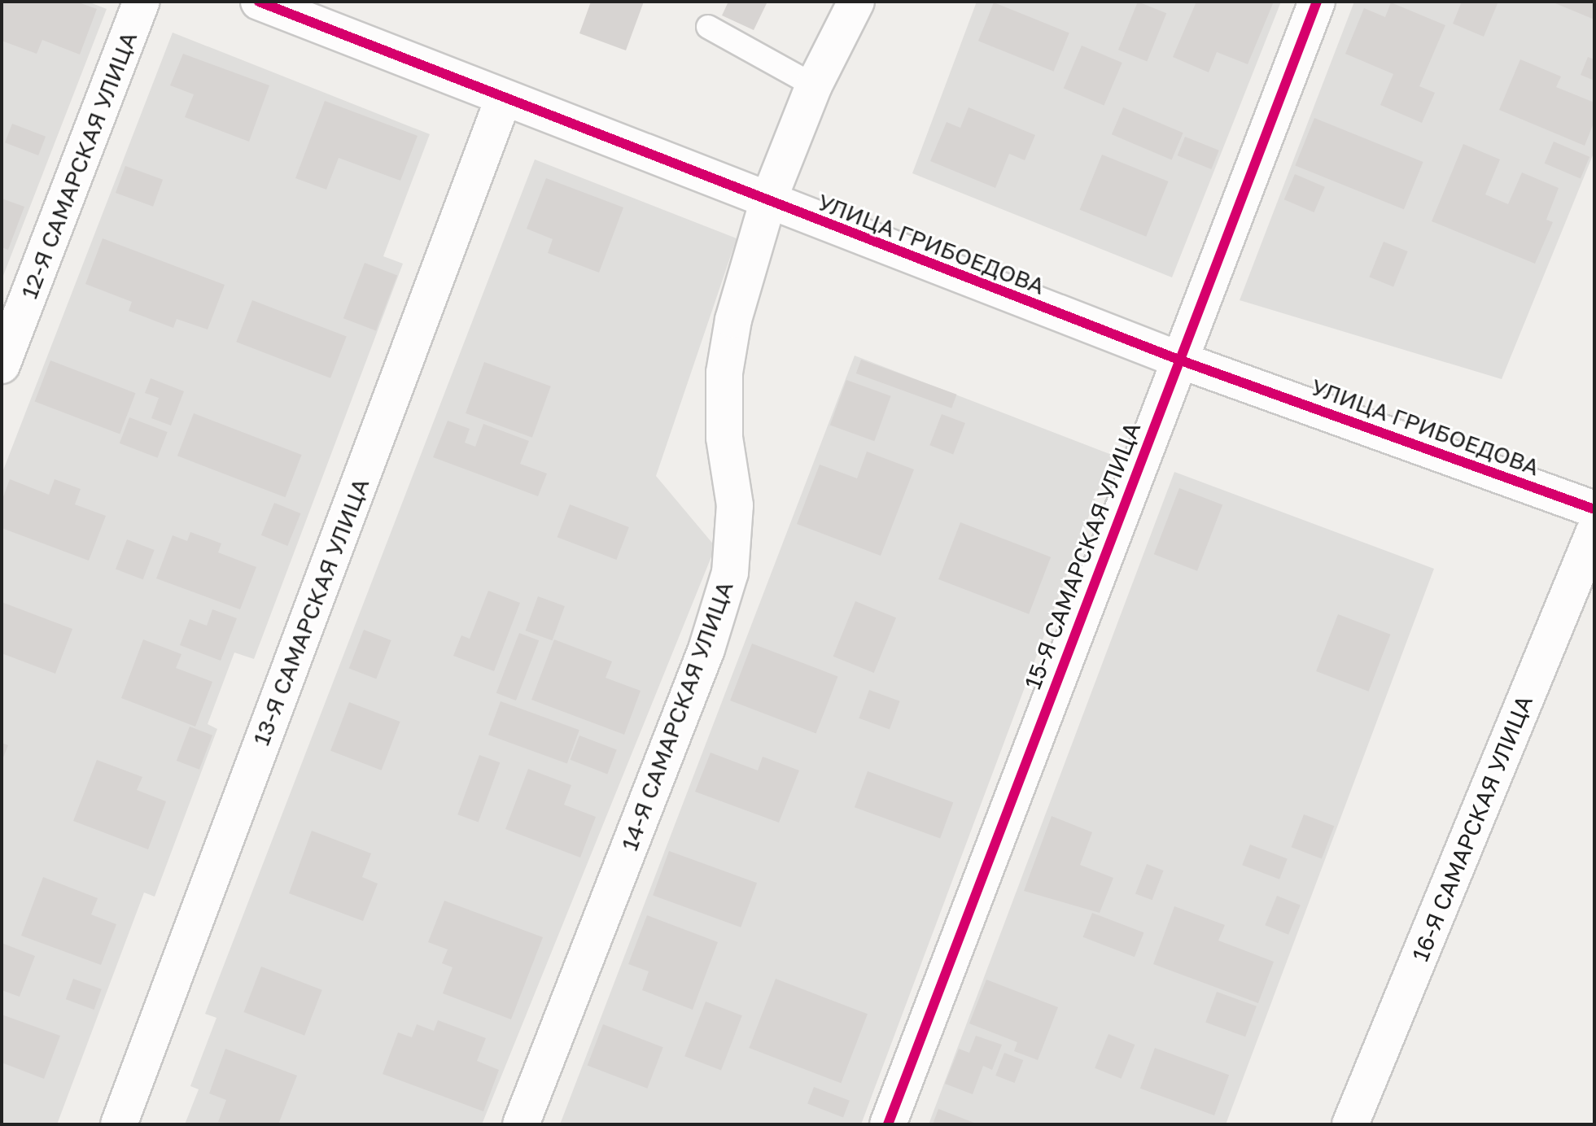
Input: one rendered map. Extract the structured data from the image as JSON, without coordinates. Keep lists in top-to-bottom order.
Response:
{
  "streets": {
    "street": [
      "12-Я САМАРСКАЯ УЛИЦА",
      "УЛИЦА ГРИБОЕДОВА",
      "15-Я САМАРСКАЯ УЛИЦА",
      "13-Я САМАРСКАЯ УЛИЦА",
      "14-Я САМАРСКАЯ УЛИЦА",
      "16-Я САМАРСКАЯ УЛИЦА"
    ]
  },
  "crossings": [
    ["УЛИЦА ГРИБОЕДОВА", "15-Я САМАРСКАЯ УЛИЦА"],
    ["УЛИЦА ГРИБОЕДОВА", "13-Я САМАРСКАЯ УЛИЦА"],
    ["УЛИЦА ГРИБОЕДОВА", "14-Я САМАРСКАЯ УЛИЦА"]
  ]
}
